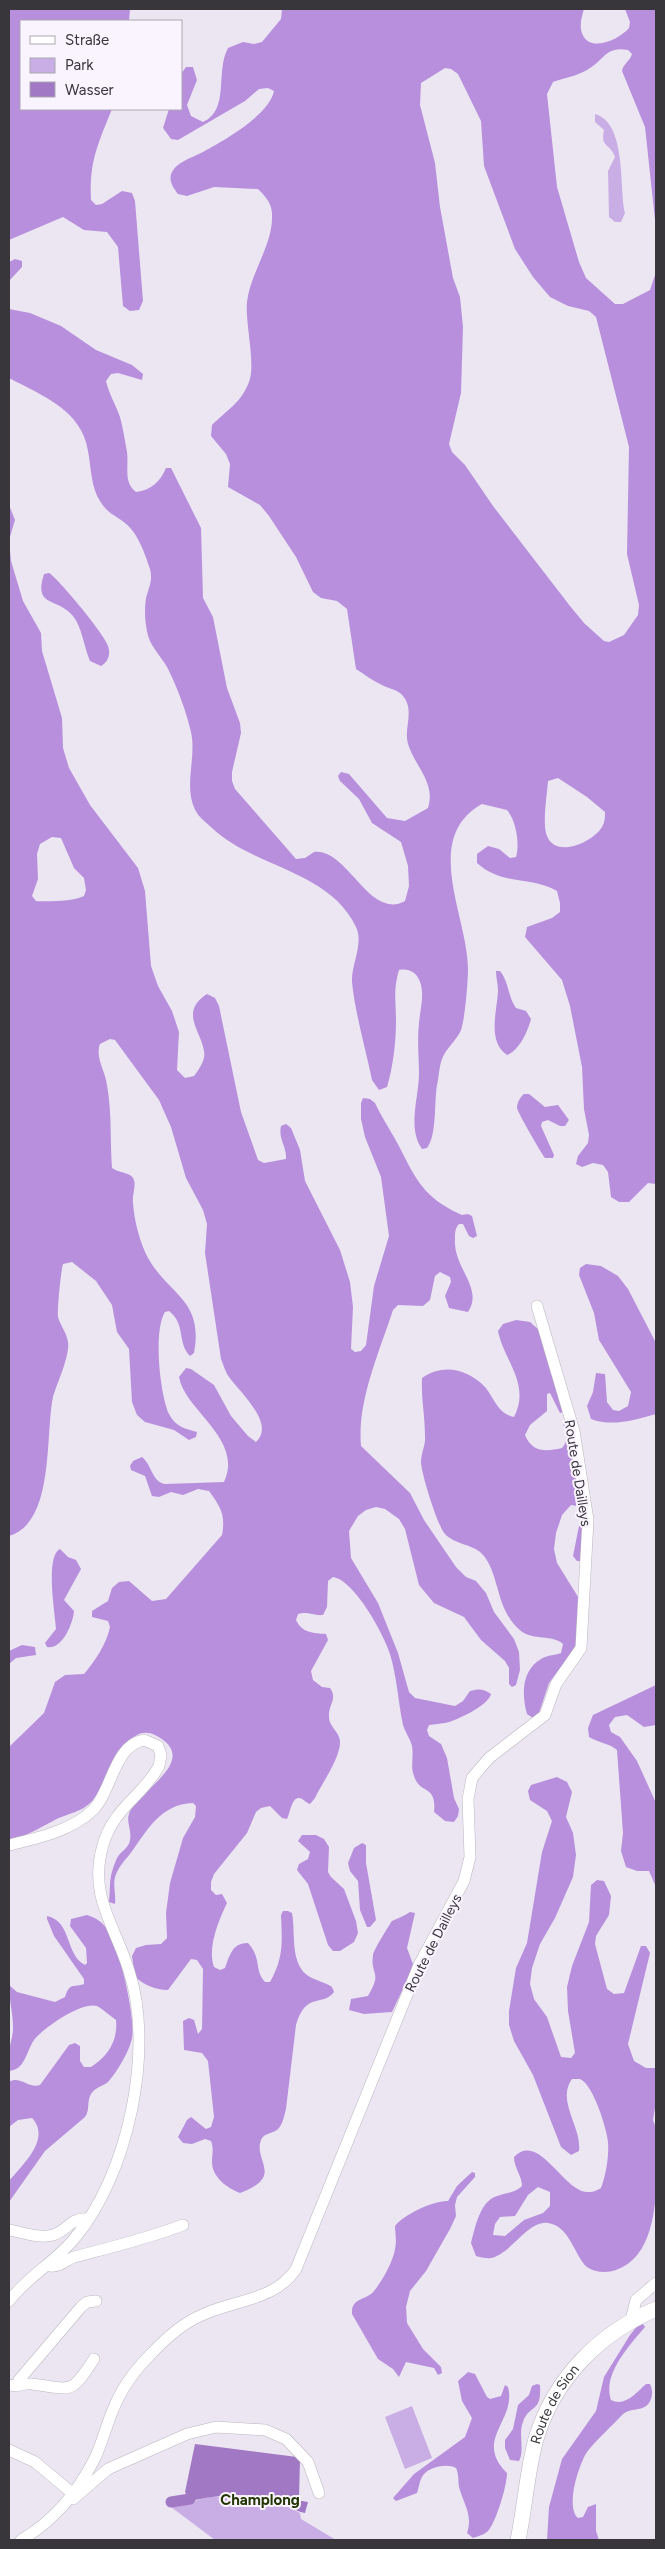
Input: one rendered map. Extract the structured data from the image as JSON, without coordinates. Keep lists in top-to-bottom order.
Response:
{
  "streets": {
    "main road": ["Route de Sion"],
    "street": ["Route de Dailleys"]
  },
  "districts": ["Champlong"],
  "legend": ["Straße", "Park", "Wasser"]
}
